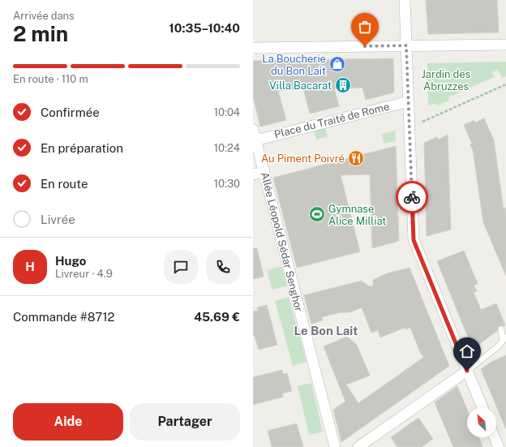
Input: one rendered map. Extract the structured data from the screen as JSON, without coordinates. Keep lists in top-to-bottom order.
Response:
{
  "streets": {
    "street": ["Place du Traité de Rome", "Allée Léopold Sédar Senghor"]
  },
  "crossings": [
    ["Place du Traité de Rome", "Allée Léopold Sédar Senghor"]
  ],
  "districts": ["Le Bon Lait"],
  "parks": ["Jardin des Abruzzes"],
  "places": {
    "shop": ["La Boucherie du Bon Lait"],
    "building": ["Villa Bacarat"],
    "restaurant": ["Au Piment Poivré"],
    "sports": ["Gymnase Alice Milliat"]
  },
  "north": "top left",
  "page": {
    "heading": ["2 min", "Arrivée dans", "10:35–10:40"],
    "panel": [
      "Hugo",
      "Livreur · 4.9",
      "Commande #8712",
      "45.69 €"
    ],
    "bar": "En route · 110 m",
    "list": [
      ["Confirmée", "10:04"],
      ["En préparation", "10:24"],
      ["En route", "10:30"],
      "Livrée"
    ],
    "round": "H",
    "buttons": ["Aide", "Partager"]
  }
}
